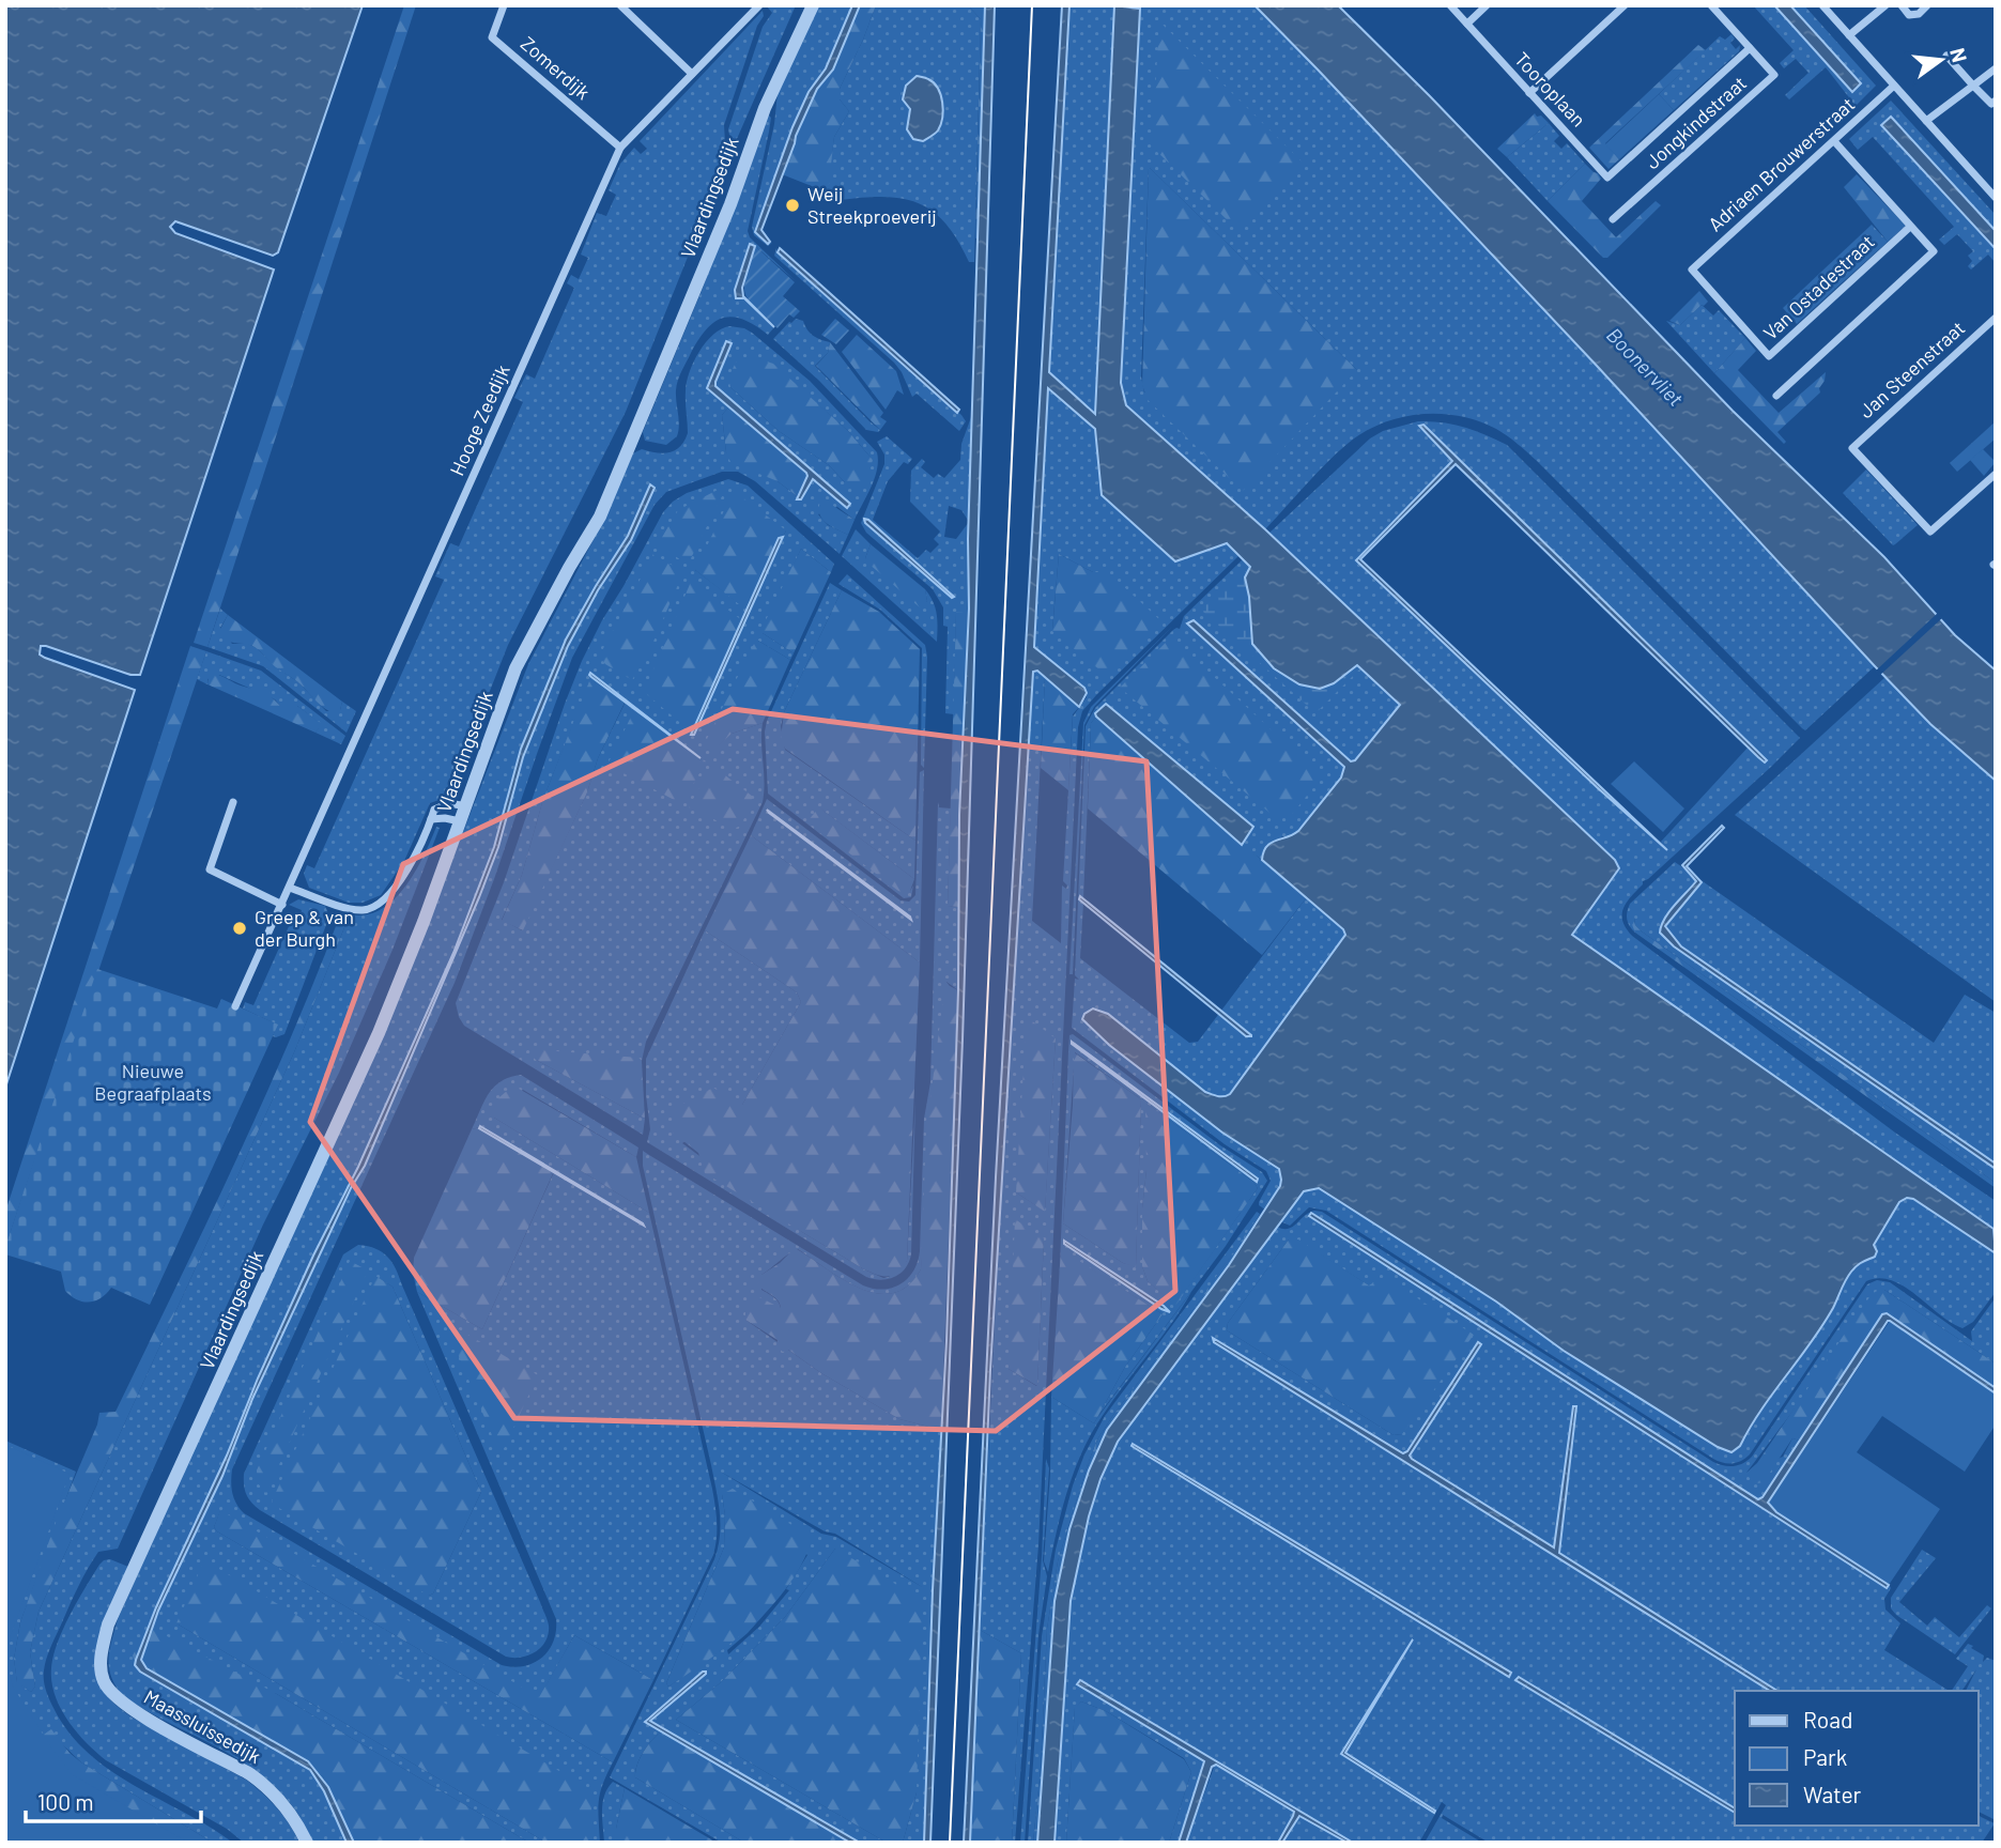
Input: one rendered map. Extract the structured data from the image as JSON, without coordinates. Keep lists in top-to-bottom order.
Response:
{
  "streets": {
    "street": [
      "Zomerdijk",
      "Tooroplaan",
      "Jongkindstraat",
      "Adriaen Brouwerstraat",
      "Vlaardingsedijk",
      "Van Ostadestraat",
      "Jan Steenstraat",
      "Hooge Zeedijk",
      "Maassluissedijk"
    ]
  },
  "crossings": [
    ["Zomerdijk", "Hooge Zeedijk"],
    ["Tooroplaan", "Jongkindstraat"],
    ["Adriaen Brouwerstraat", "Van Ostadestraat"],
    ["Vlaardingsedijk", "Maassluissedijk"]
  ],
  "water": ["Boonervliet"],
  "parks": ["Nieuwe Begraafplaats"],
  "places": ["Weij Streekproeverij", "Greep & van der Burgh"],
  "legend": ["Road", "Park", "Water"],
  "scale_bar": "100 m",
  "north": "right"
}
